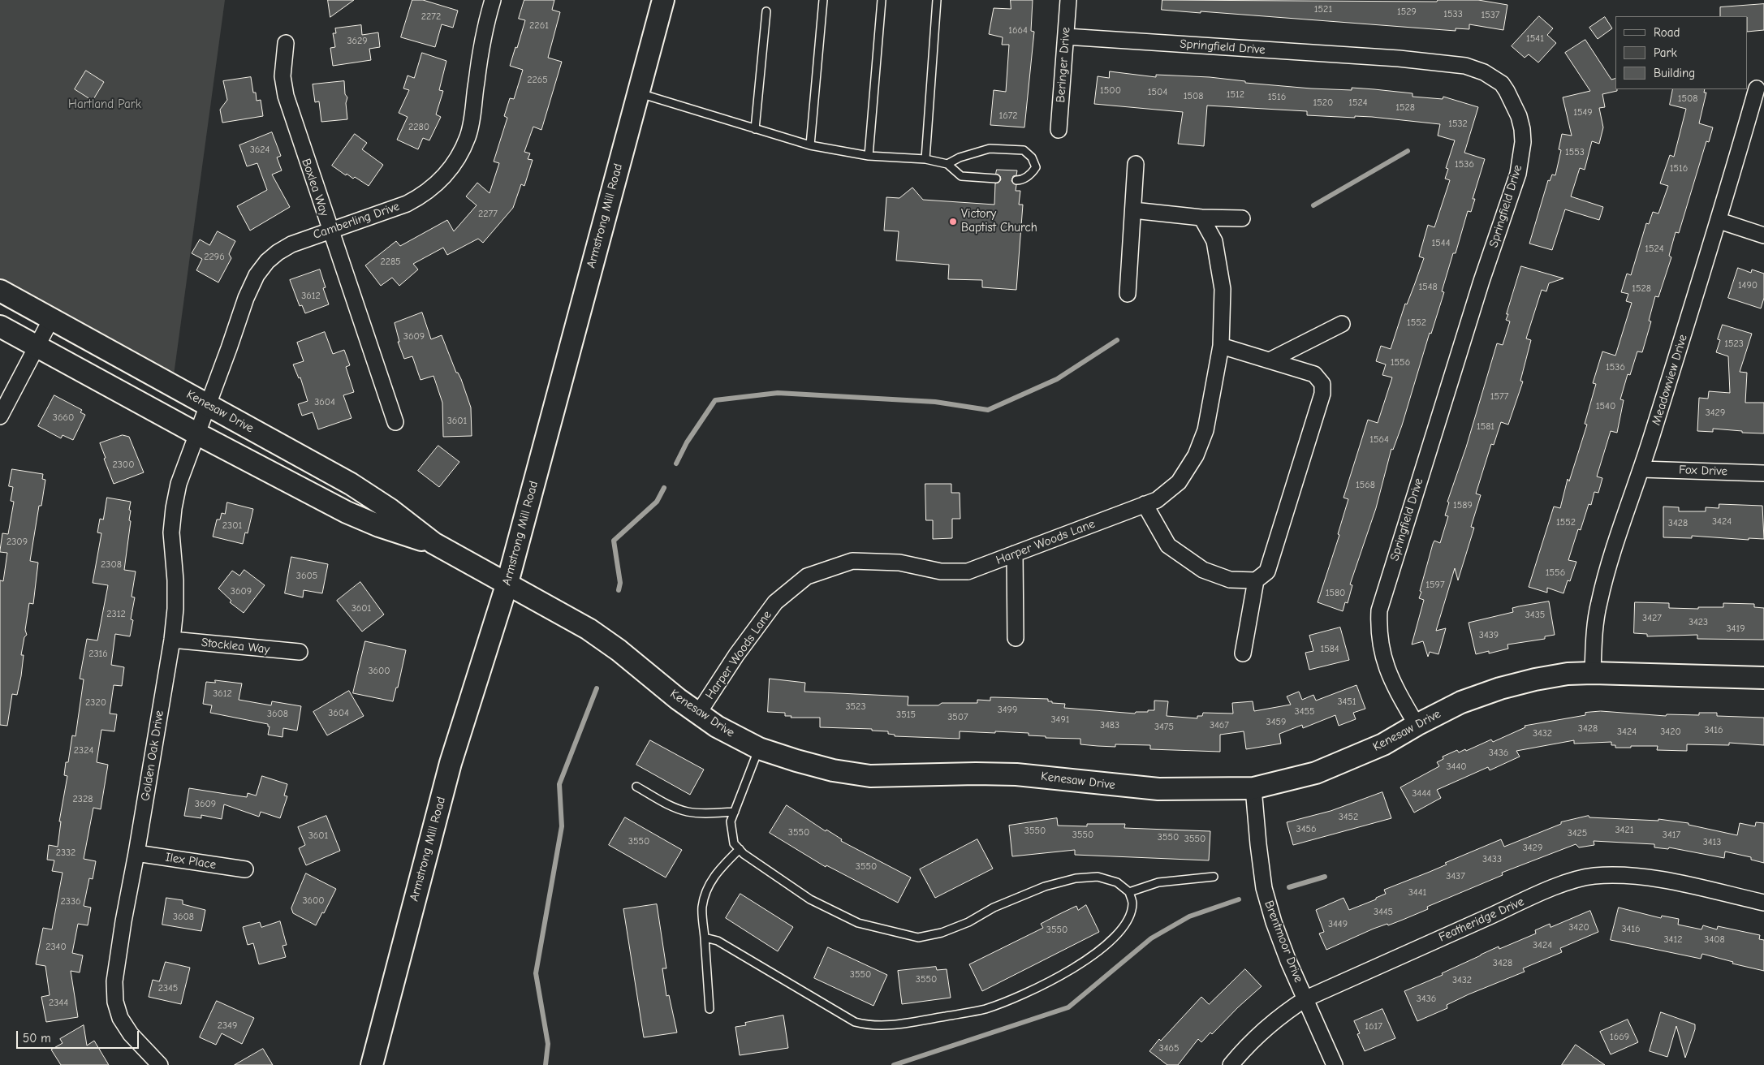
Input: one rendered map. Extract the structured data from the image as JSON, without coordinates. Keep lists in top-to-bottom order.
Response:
{
  "streets": {
    "street": [
      "Springfield Drive",
      "Beringer Drive",
      "Boxlea Way",
      "Armstrong Mill Road",
      "Camberling Drive",
      "Meadowview Drive",
      "Kenesaw Drive",
      "Fox Drive",
      "Harper Woods Lane",
      "Stocklea Way",
      "Golden Oak Drive",
      "Ilex Place",
      "Featheridge Drive",
      "Brentmoor Drive"
    ]
  },
  "crossings": [
    ["Springfield Drive", "Beringer Drive"],
    ["Springfield Drive", "Kenesaw Drive"],
    ["Boxlea Way", "Camberling Drive"],
    ["Armstrong Mill Road", "Kenesaw Drive"],
    ["Camberling Drive", "Kenesaw Drive"],
    ["Camberling Drive", "Golden Oak Drive"],
    ["Meadowview Drive", "Kenesaw Drive"],
    ["Meadowview Drive", "Fox Drive"],
    ["Kenesaw Drive", "Harper Woods Lane"],
    ["Kenesaw Drive", "Golden Oak Drive"],
    ["Kenesaw Drive", "Brentmoor Drive"],
    ["Stocklea Way", "Golden Oak Drive"],
    ["Golden Oak Drive", "Ilex Place"],
    ["Featheridge Drive", "Brentmoor Drive"]
  ],
  "parks": ["Hartland Park"],
  "places": ["Victory Baptist Church"],
  "house_numbers": [
    "1521",
    "1529",
    "1533",
    "1537",
    "2272",
    "2261",
    "1664",
    "1541",
    "3629",
    "2265",
    "1500",
    "1504",
    "1512",
    "1508",
    "1516",
    "1508",
    "1520",
    "1524",
    "1528",
    "1549",
    "1672",
    "1532",
    "2280",
    "3624",
    "1553",
    "1536",
    "1516",
    "2277",
    "1544",
    "1524",
    "2296",
    "2285",
    "1490",
    "1548",
    "1528",
    "3612",
    "1552",
    "3609",
    "1523",
    "1556",
    "1536",
    "1577",
    "3604",
    "1540",
    "3429",
    "3660",
    "3601",
    "1581",
    "1564",
    "2300",
    "1568",
    "1589",
    "3424",
    "1552",
    "3428",
    "2301",
    "2309",
    "2308",
    "1556",
    "3605",
    "1597",
    "3609",
    "1580",
    "3601",
    "2312",
    "3435",
    "3427",
    "3423",
    "3419",
    "3439",
    "1584",
    "2316",
    "3600",
    "3612",
    "3451",
    "2320",
    "3523",
    "3499",
    "3455",
    "3604",
    "3608",
    "3515",
    "3507",
    "3491",
    "3459",
    "3483",
    "3467",
    "3475",
    "3428",
    "3416",
    "3424",
    "3420",
    "3432",
    "2324",
    "3436",
    "3440",
    "3444",
    "2328",
    "3609",
    "3452",
    "3456",
    "3421",
    "3550",
    "3550",
    "3425",
    "3550",
    "3417",
    "3601",
    "3550",
    "3550",
    "3550",
    "3413",
    "3429",
    "2332",
    "3433",
    "3550",
    "3437",
    "3441",
    "3600",
    "2336",
    "3445",
    "3608",
    "3449",
    "3420",
    "3416",
    "3550",
    "3412",
    "3408",
    "3424",
    "2340",
    "3428",
    "3550",
    "3550",
    "3432",
    "2345",
    "3436",
    "2344",
    "2349",
    "1617",
    "1669",
    "3465"
  ],
  "legend": ["Road", "Park", "Building"],
  "scale_bar": "50 m"
}
